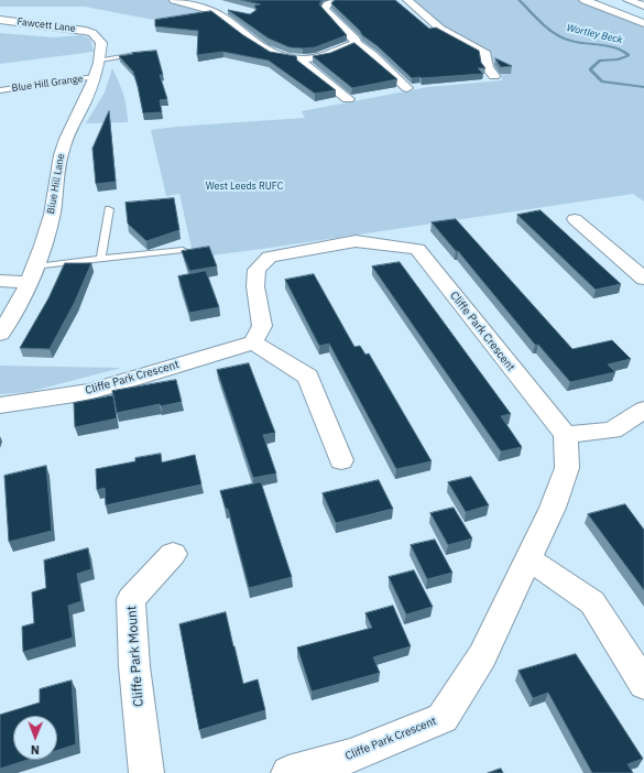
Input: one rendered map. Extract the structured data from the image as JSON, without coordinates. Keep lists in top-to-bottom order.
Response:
{
  "streets": {
    "street": [
      "Fawcett Lane",
      "Blue Hill Lane",
      "Cliffe Park Crescent",
      "Cliffe Park Mount"
    ],
    "lane": ["Blue Hill Grange"]
  },
  "crossings": [
    ["Fawcett Lane", "Blue Hill Lane"],
    ["Blue Hill Grange", "Blue Hill Lane"]
  ],
  "water": ["Wortley Beck"],
  "parks": ["West Leeds RUFC"],
  "north": "bottom"
}
